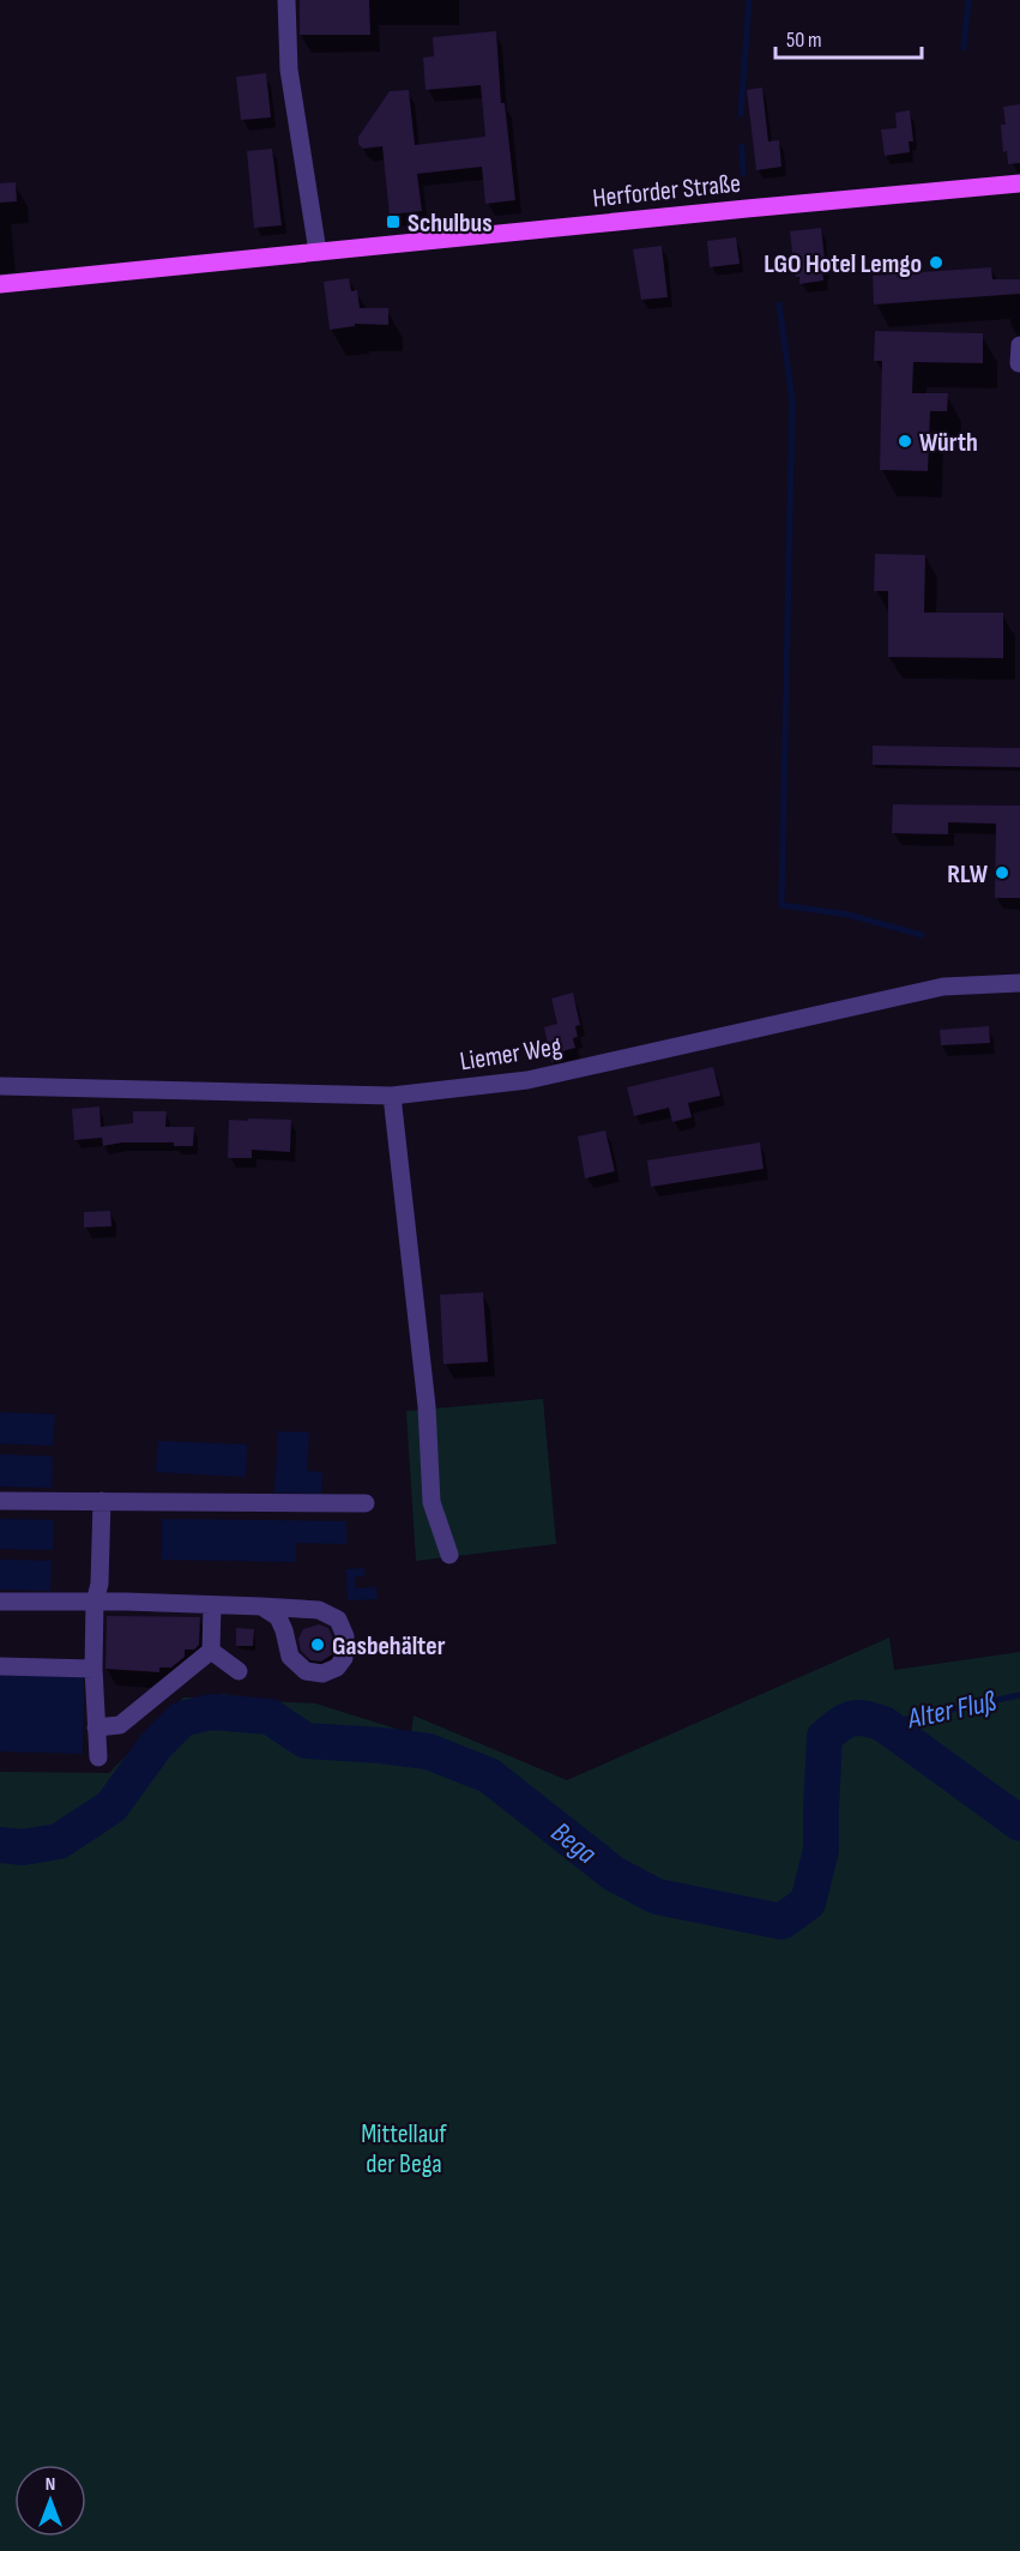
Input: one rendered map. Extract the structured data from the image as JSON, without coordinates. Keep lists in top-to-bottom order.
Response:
{
  "streets": {
    "main road": ["Herforder Straße"],
    "street": ["Liemer Weg"]
  },
  "water": ["Alter Fluß", "Bega"],
  "parks": ["Mittellauf der Bega"],
  "places": {
    "transit": ["Schulbus"],
    "other": [
      "LGO Hotel Lemgo",
      "Würth",
      "RLW",
      "Gasbehälter"
    ]
  },
  "scale_bar": "50 m",
  "north": "top"
}
